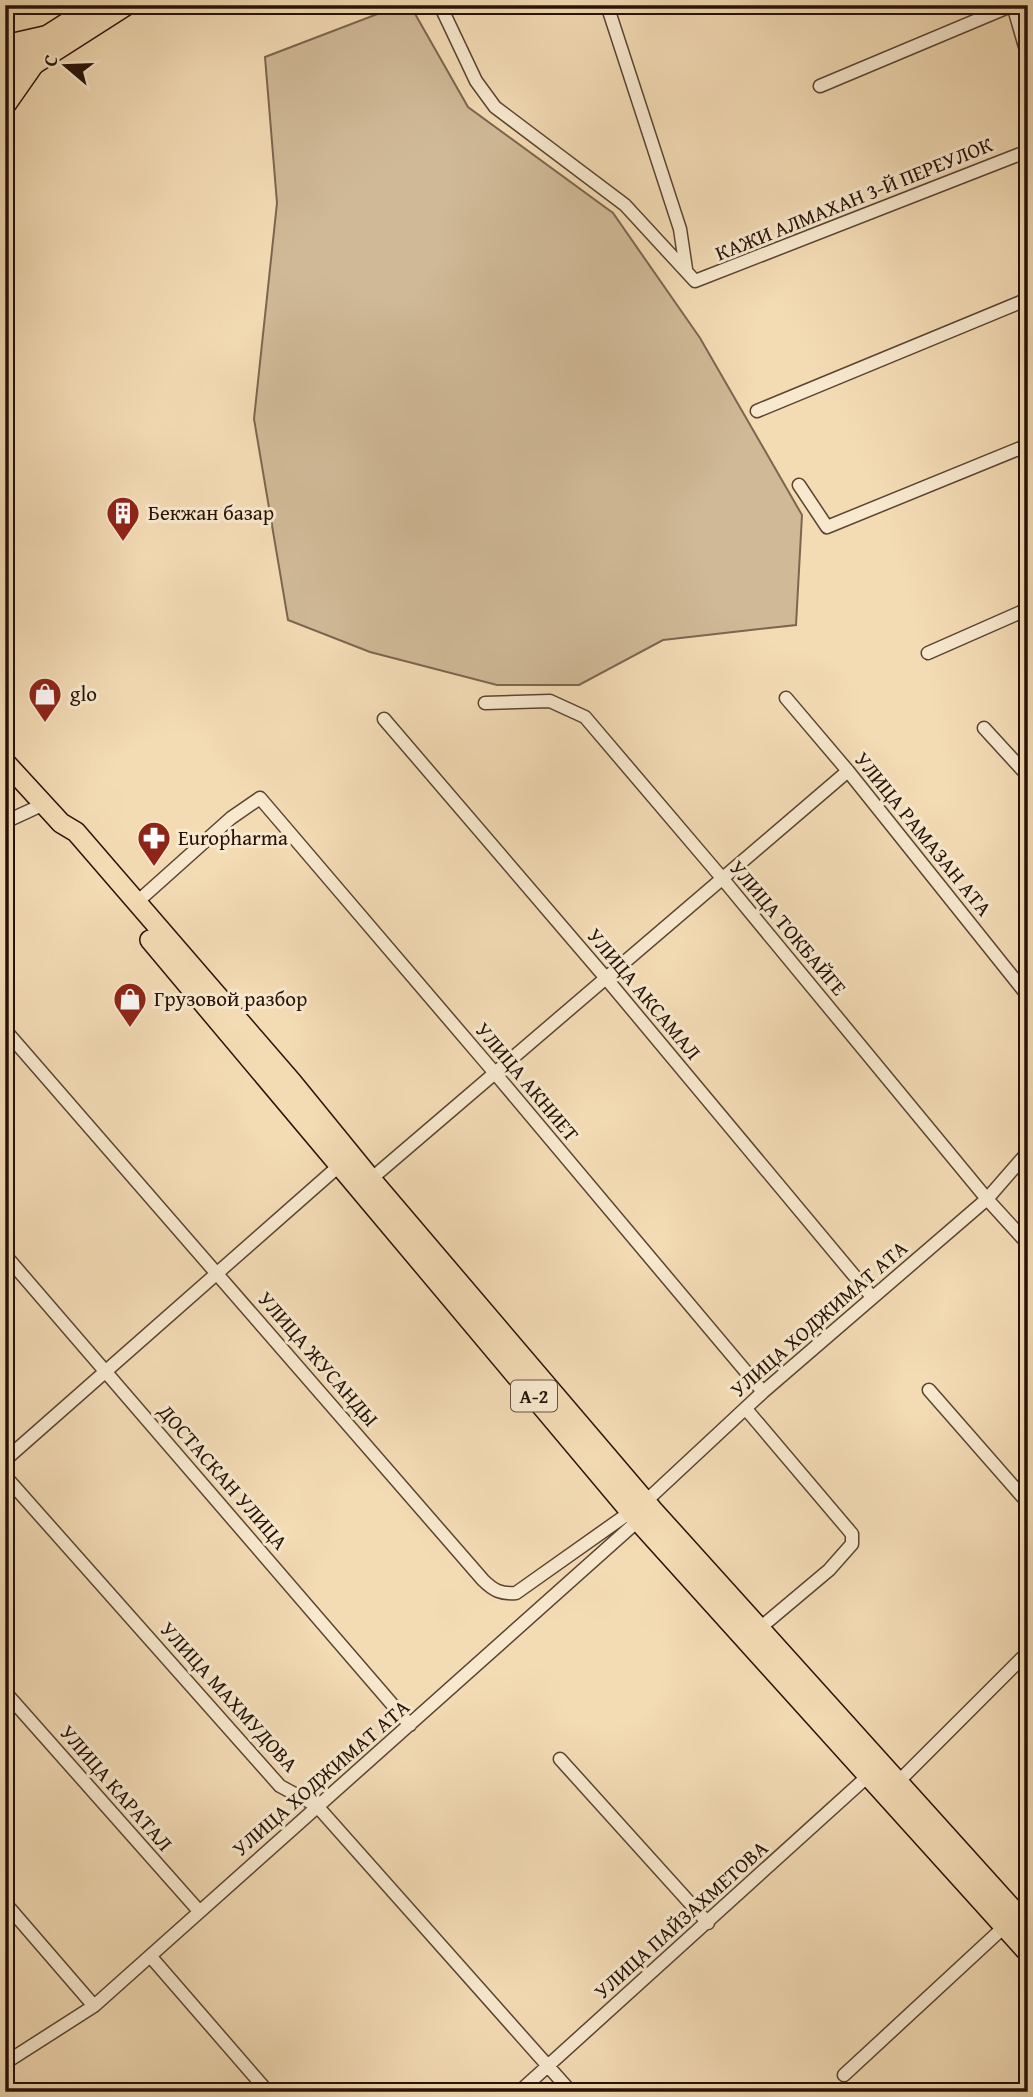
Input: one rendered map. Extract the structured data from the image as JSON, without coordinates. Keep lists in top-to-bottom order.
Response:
{
  "streets": {
    "main road": ["A-2"],
    "street": [
      "КАЖИ АЛМАХАН 3-Й ПЕРЕУЛОК",
      "УЛИЦА РАМАЗАН АТА",
      "УЛИЦА ТОКБАЙГЕ",
      "УЛИЦА АКСАМАЛ",
      "УЛИЦА АКНИЕТ",
      "УЛИЦА ХОДЖИМАТ АТА",
      "УЛИЦА ЖУСАНДЫ",
      "ДОСТАСКАН УЛИЦА",
      "УЛИЦА МАХМУДОВА",
      "УЛИЦА КАРАТАЛ",
      "УЛИЦА ПАЙЗАХМЕТОВА"
    ]
  },
  "crossings": [
    ["УЛИЦА ТОКБАЙГЕ", "УЛИЦА ХОДЖИМАТ АТА"],
    ["УЛИЦА АКСАМАЛ", "УЛИЦА ХОДЖИМАТ АТА"],
    ["УЛИЦА АКНИЕТ", "УЛИЦА ХОДЖИМАТ АТА"],
    ["УЛИЦА АКНИЕТ", "A-2"],
    ["УЛИЦА ХОДЖИМАТ АТА", "УЛИЦА ЖУСАНДЫ"],
    ["УЛИЦА ХОДЖИМАТ АТА", "A-2"],
    ["УЛИЦА ХОДЖИМАТ АТА", "ДОСТАСКАН УЛИЦА"],
    ["УЛИЦА ХОДЖИМАТ АТА", "УЛИЦА МАХМУДОВА"],
    ["УЛИЦА ХОДЖИМАТ АТА", "УЛИЦА КАРАТАЛ"],
    ["УЛИЦА ЖУСАНДЫ", "A-2"],
    ["A-2", "УЛИЦА ПАЙЗАХМЕТОВА"],
    ["УЛИЦА МАХМУДОВА", "УЛИЦА ПАЙЗАХМЕТОВА"]
  ],
  "places": {
    "building": ["Бекжан базар"],
    "shop": ["glo", "Грузовой разбор"],
    "pharmacy": ["Europharma"]
  },
  "north": "left"
}
